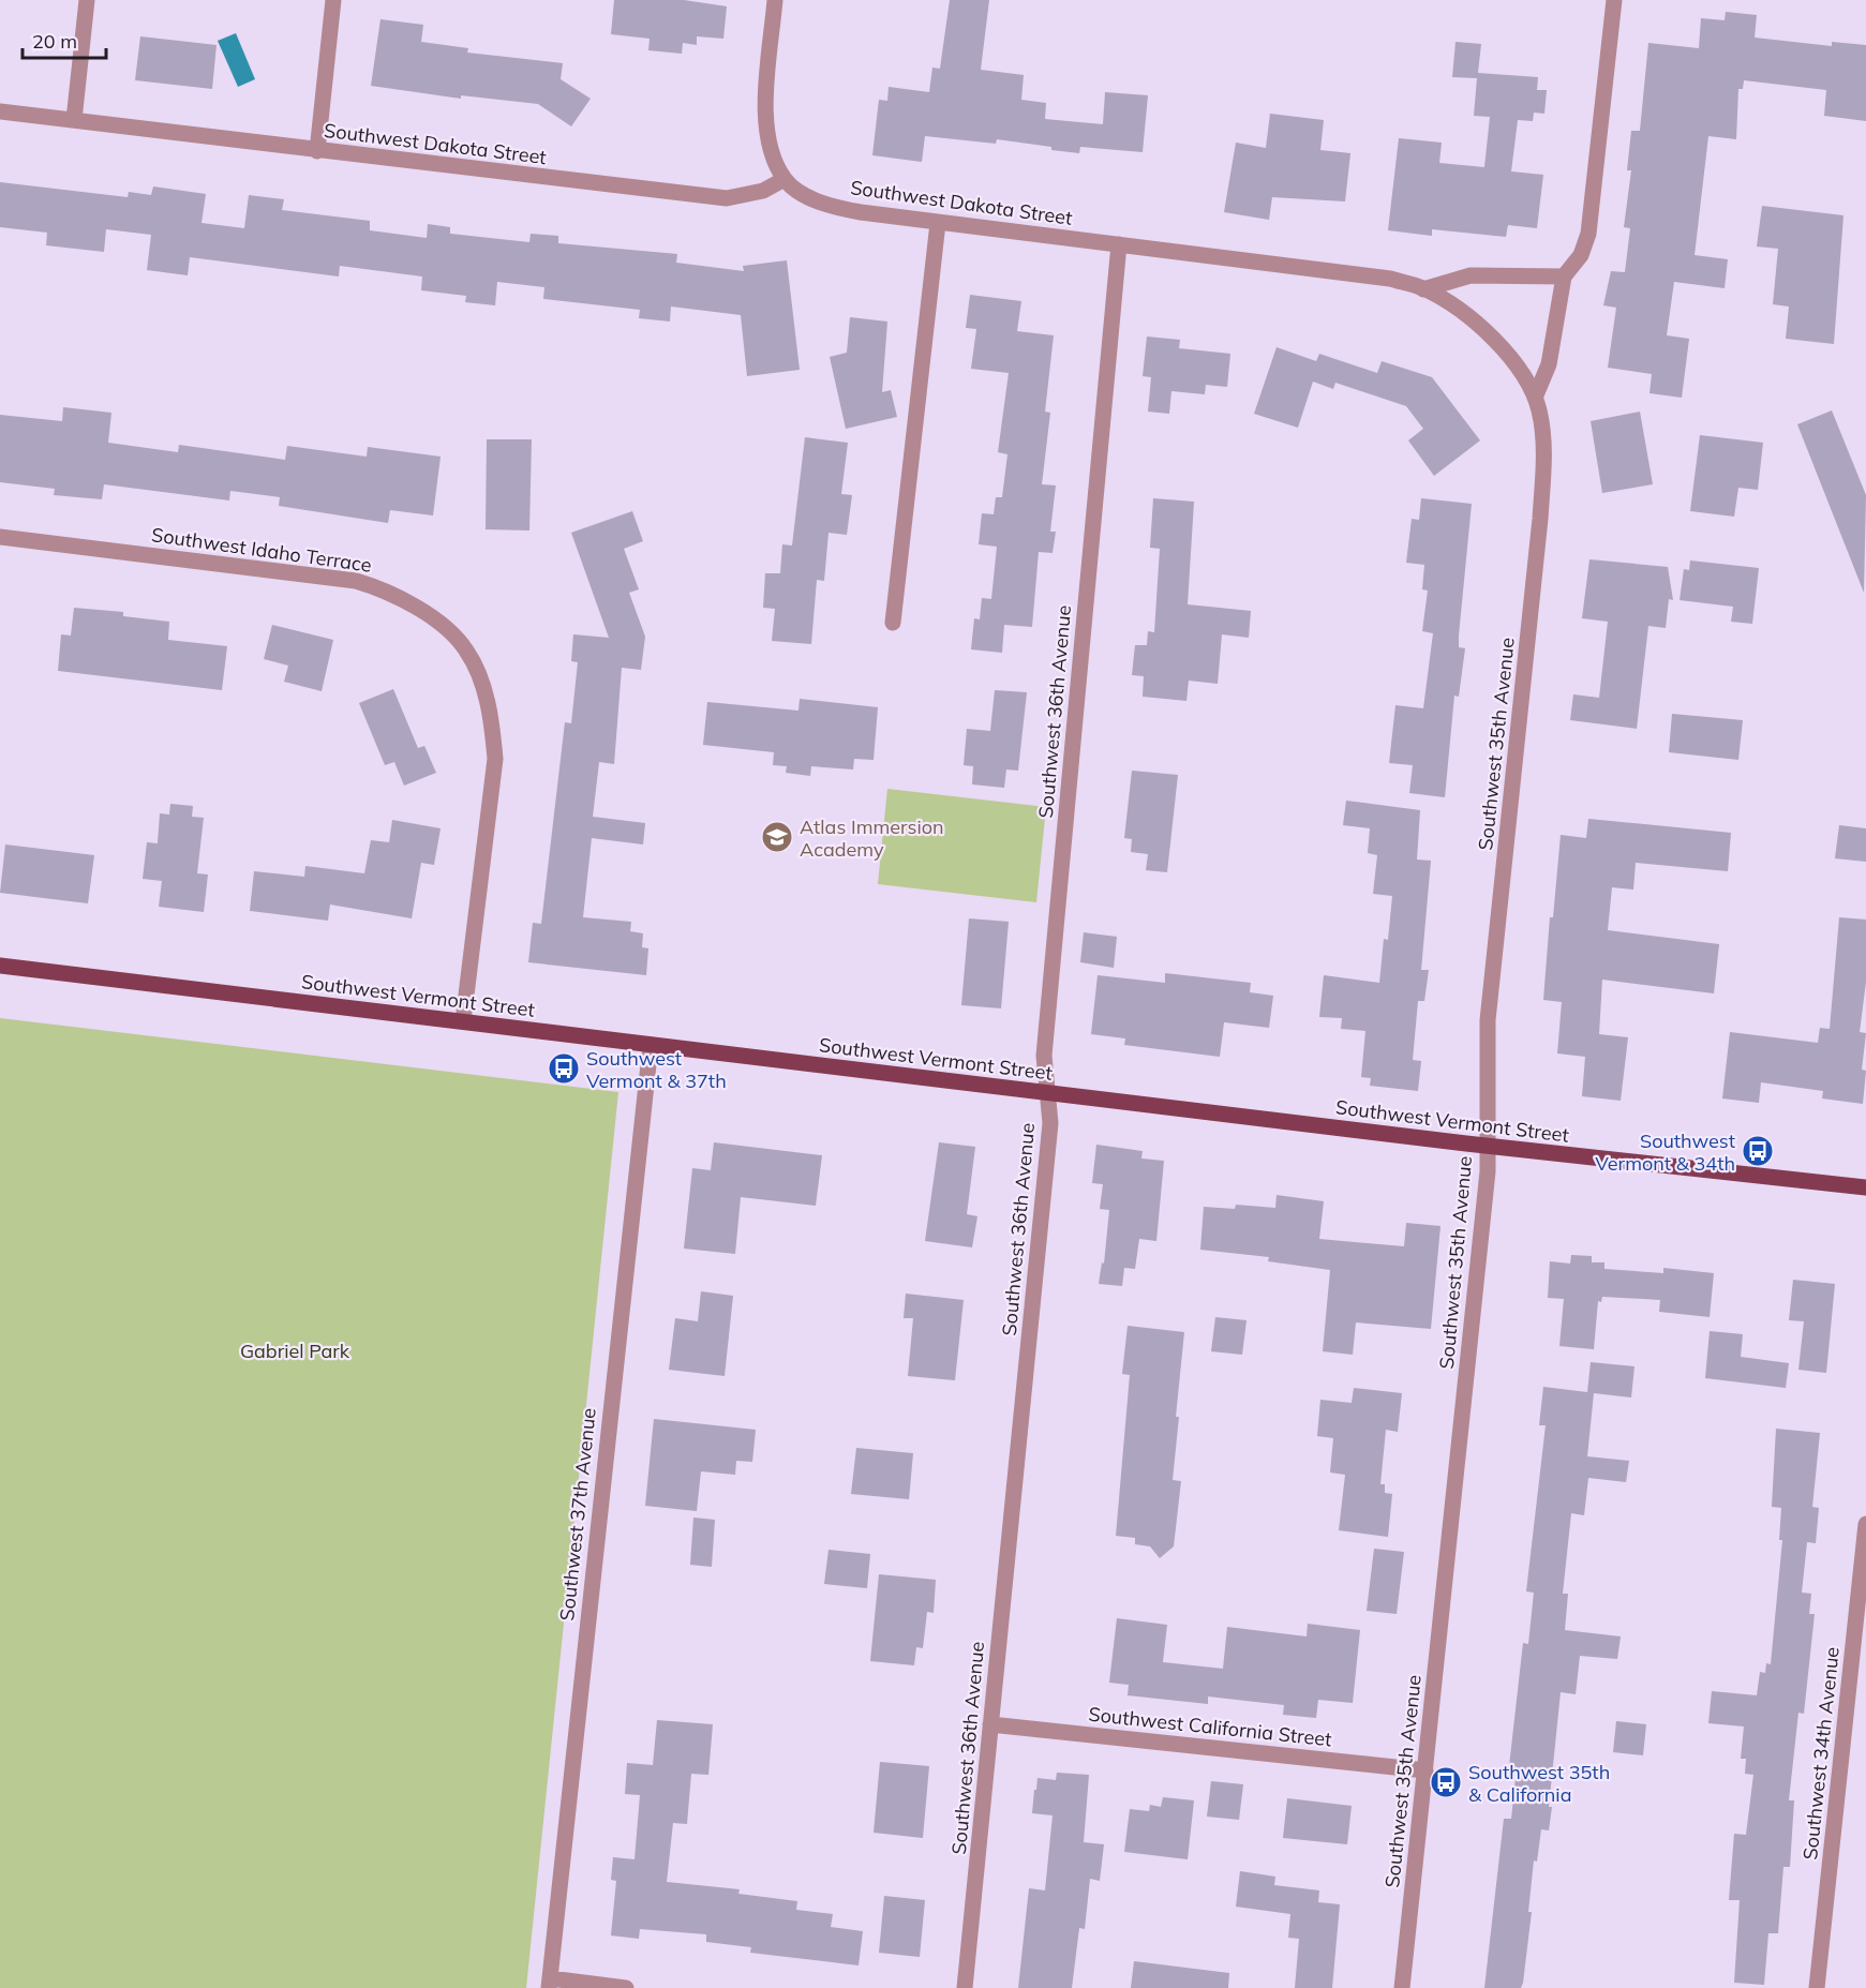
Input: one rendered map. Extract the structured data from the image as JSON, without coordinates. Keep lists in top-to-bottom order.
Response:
{
  "streets": {
    "main road": ["Southwest Vermont Street"],
    "street": [
      "Southwest Dakota Street",
      "Southwest Idaho Terrace",
      "Southwest 36th Avenue",
      "Southwest 35th Avenue",
      "Southwest 37th Avenue",
      "Southwest California Street",
      "Southwest 34th Avenue"
    ]
  },
  "crossings": [
    ["Southwest Dakota Street", "Southwest 36th Avenue"],
    ["Southwest Dakota Street", "Southwest 35th Avenue"],
    ["Southwest Idaho Terrace", "Southwest Vermont Street"],
    ["Southwest 36th Avenue", "Southwest Vermont Street"],
    ["Southwest 36th Avenue", "Southwest California Street"],
    ["Southwest 35th Avenue", "Southwest Vermont Street"],
    ["Southwest 35th Avenue", "Southwest California Street"],
    ["Southwest Vermont Street", "Southwest 37th Avenue"]
  ],
  "parks": ["Gabriel Park"],
  "places": {
    "school or university": ["Atlas Immersion Academy"],
    "bus stop": ["Southwest Vermont & 37th", "Southwest Vermont & 34th", "Southwest 35th & California"]
  },
  "scale_bar": "20 m"
}
